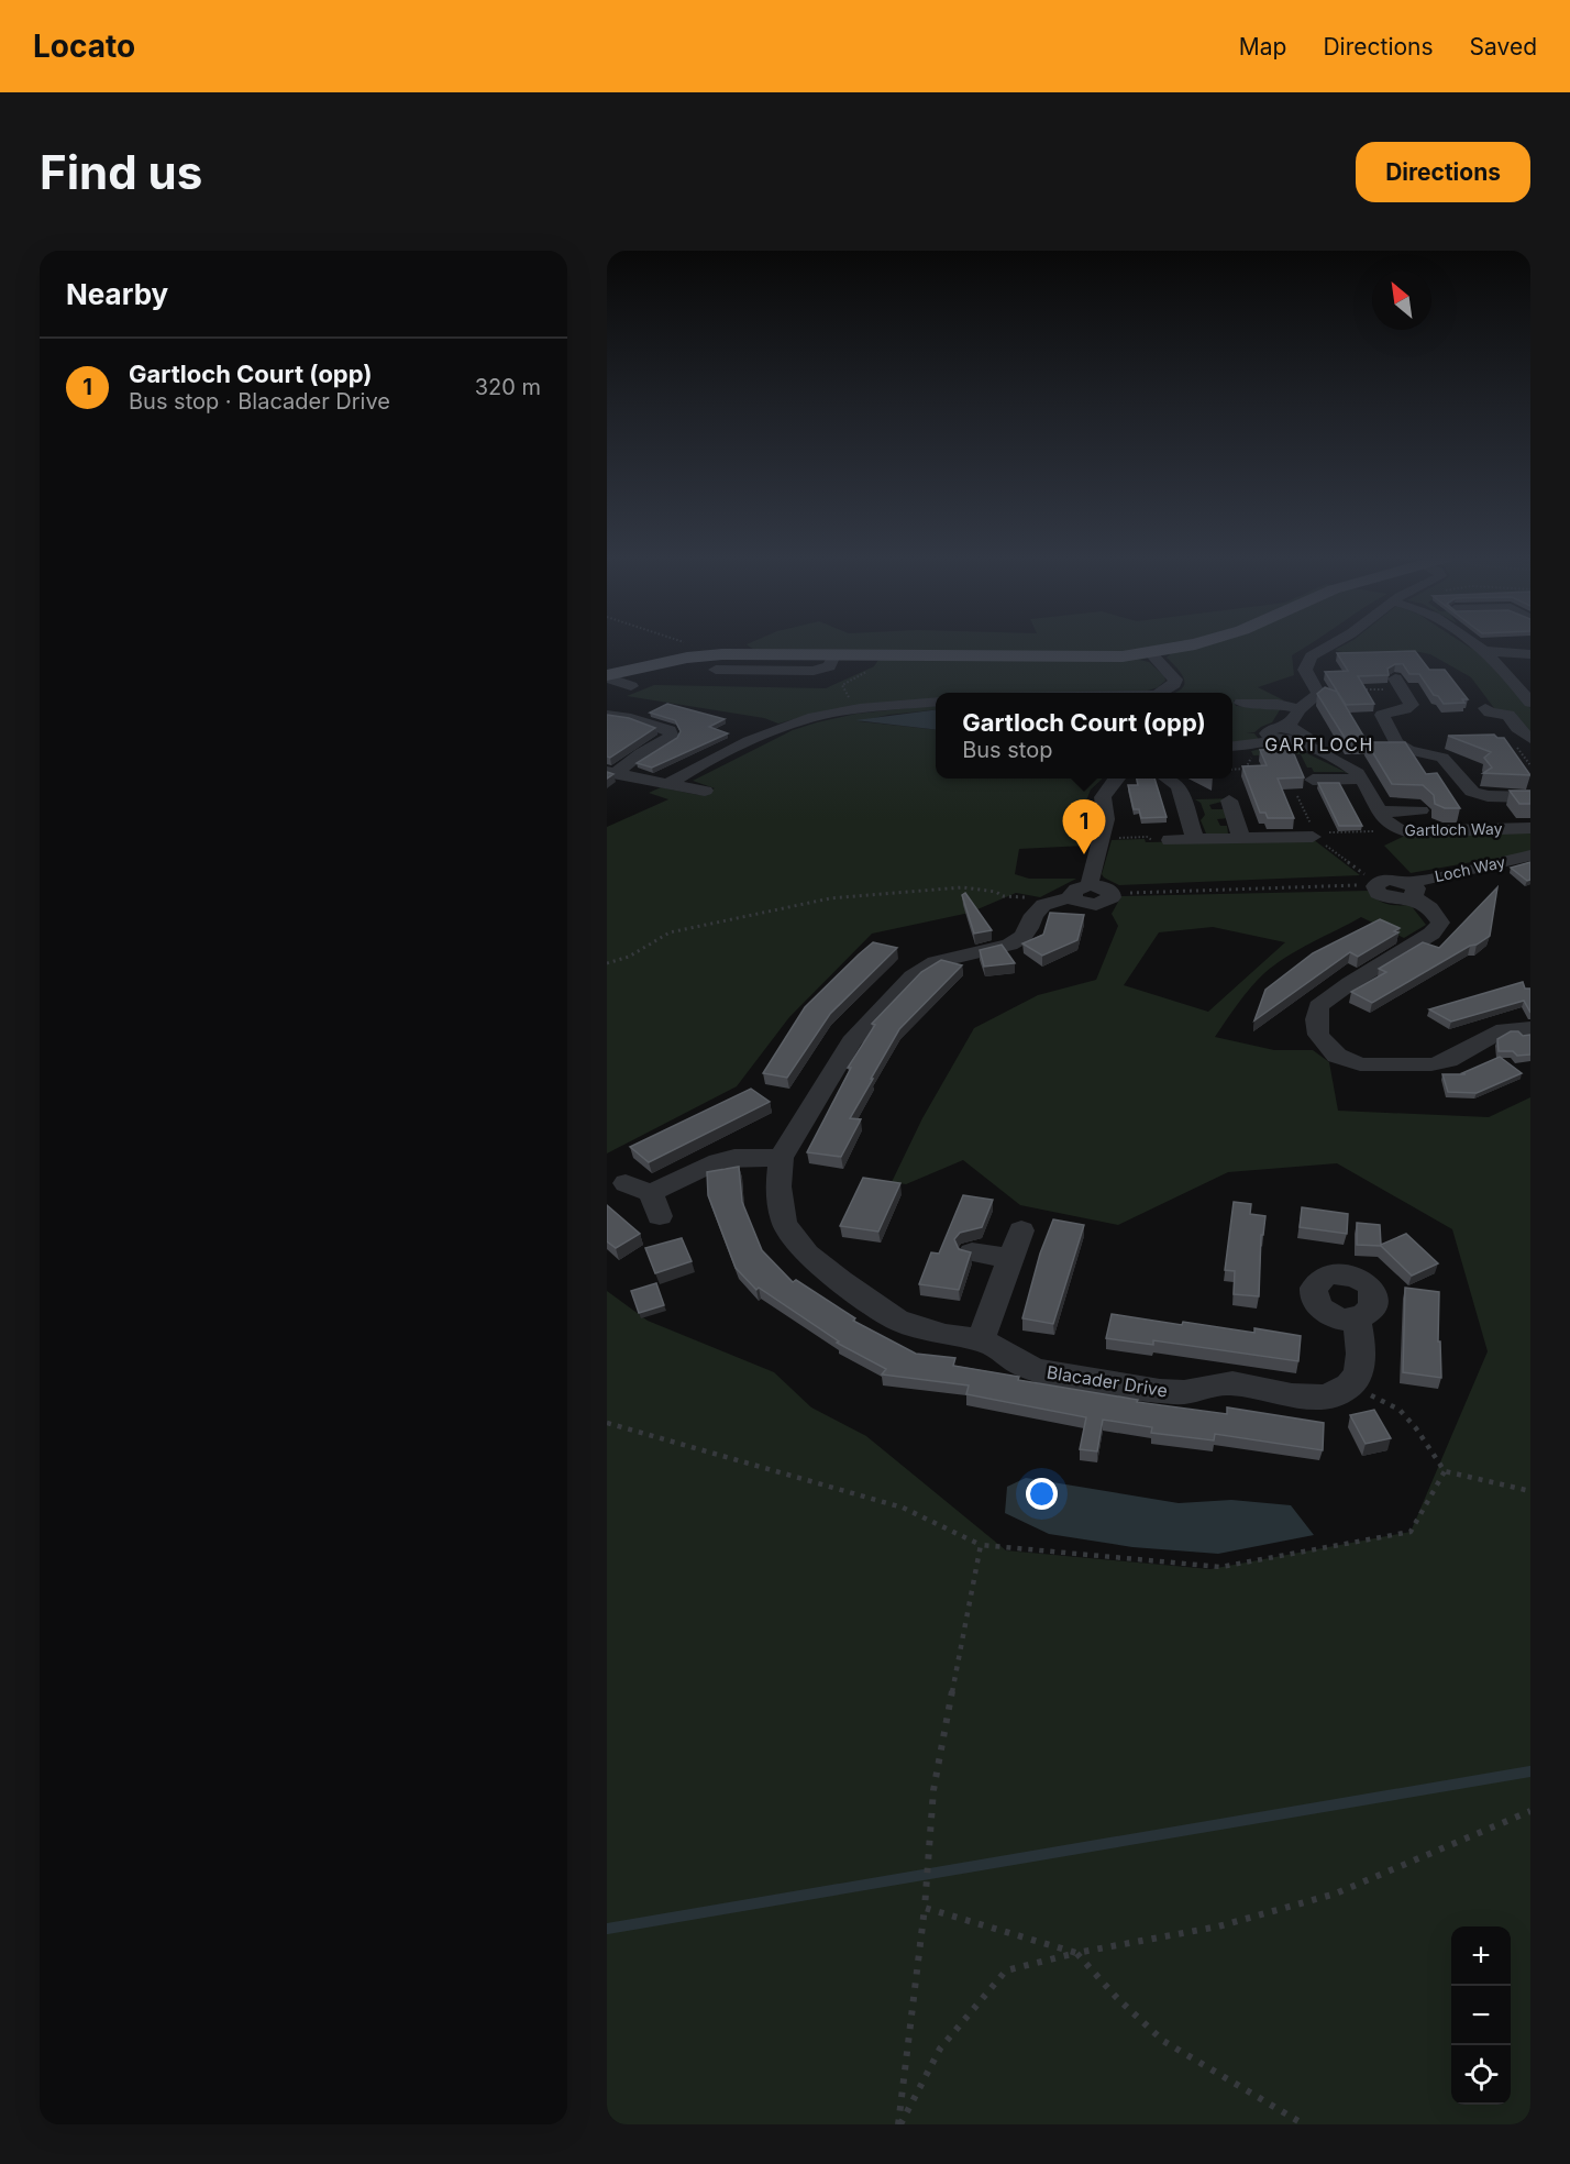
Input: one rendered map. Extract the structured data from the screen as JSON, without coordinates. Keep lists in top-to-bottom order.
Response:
{
  "streets": {
    "street": ["Gartloch Way", "Loch Way", "Blacader Drive"]
  },
  "districts": ["GARTLOCH"],
  "north": "top left",
  "page": {
    "header": "Locato",
    "nav": ["Map", "Directions", "Saved"],
    "buttons": "Directions",
    "title": "Find us",
    "heading": "Nearby",
    "list": [
      {
        "mark": "1",
        "name": "Gartloch Court (opp)",
        "note": "Bus stop · Blacader Drive",
        "value": "320 m"
      }
    ],
    "popup": ["Gartloch Court (opp)", "Bus stop"],
    "pins": "1",
    "map_buttons": ["+", "−"]
  }
}
